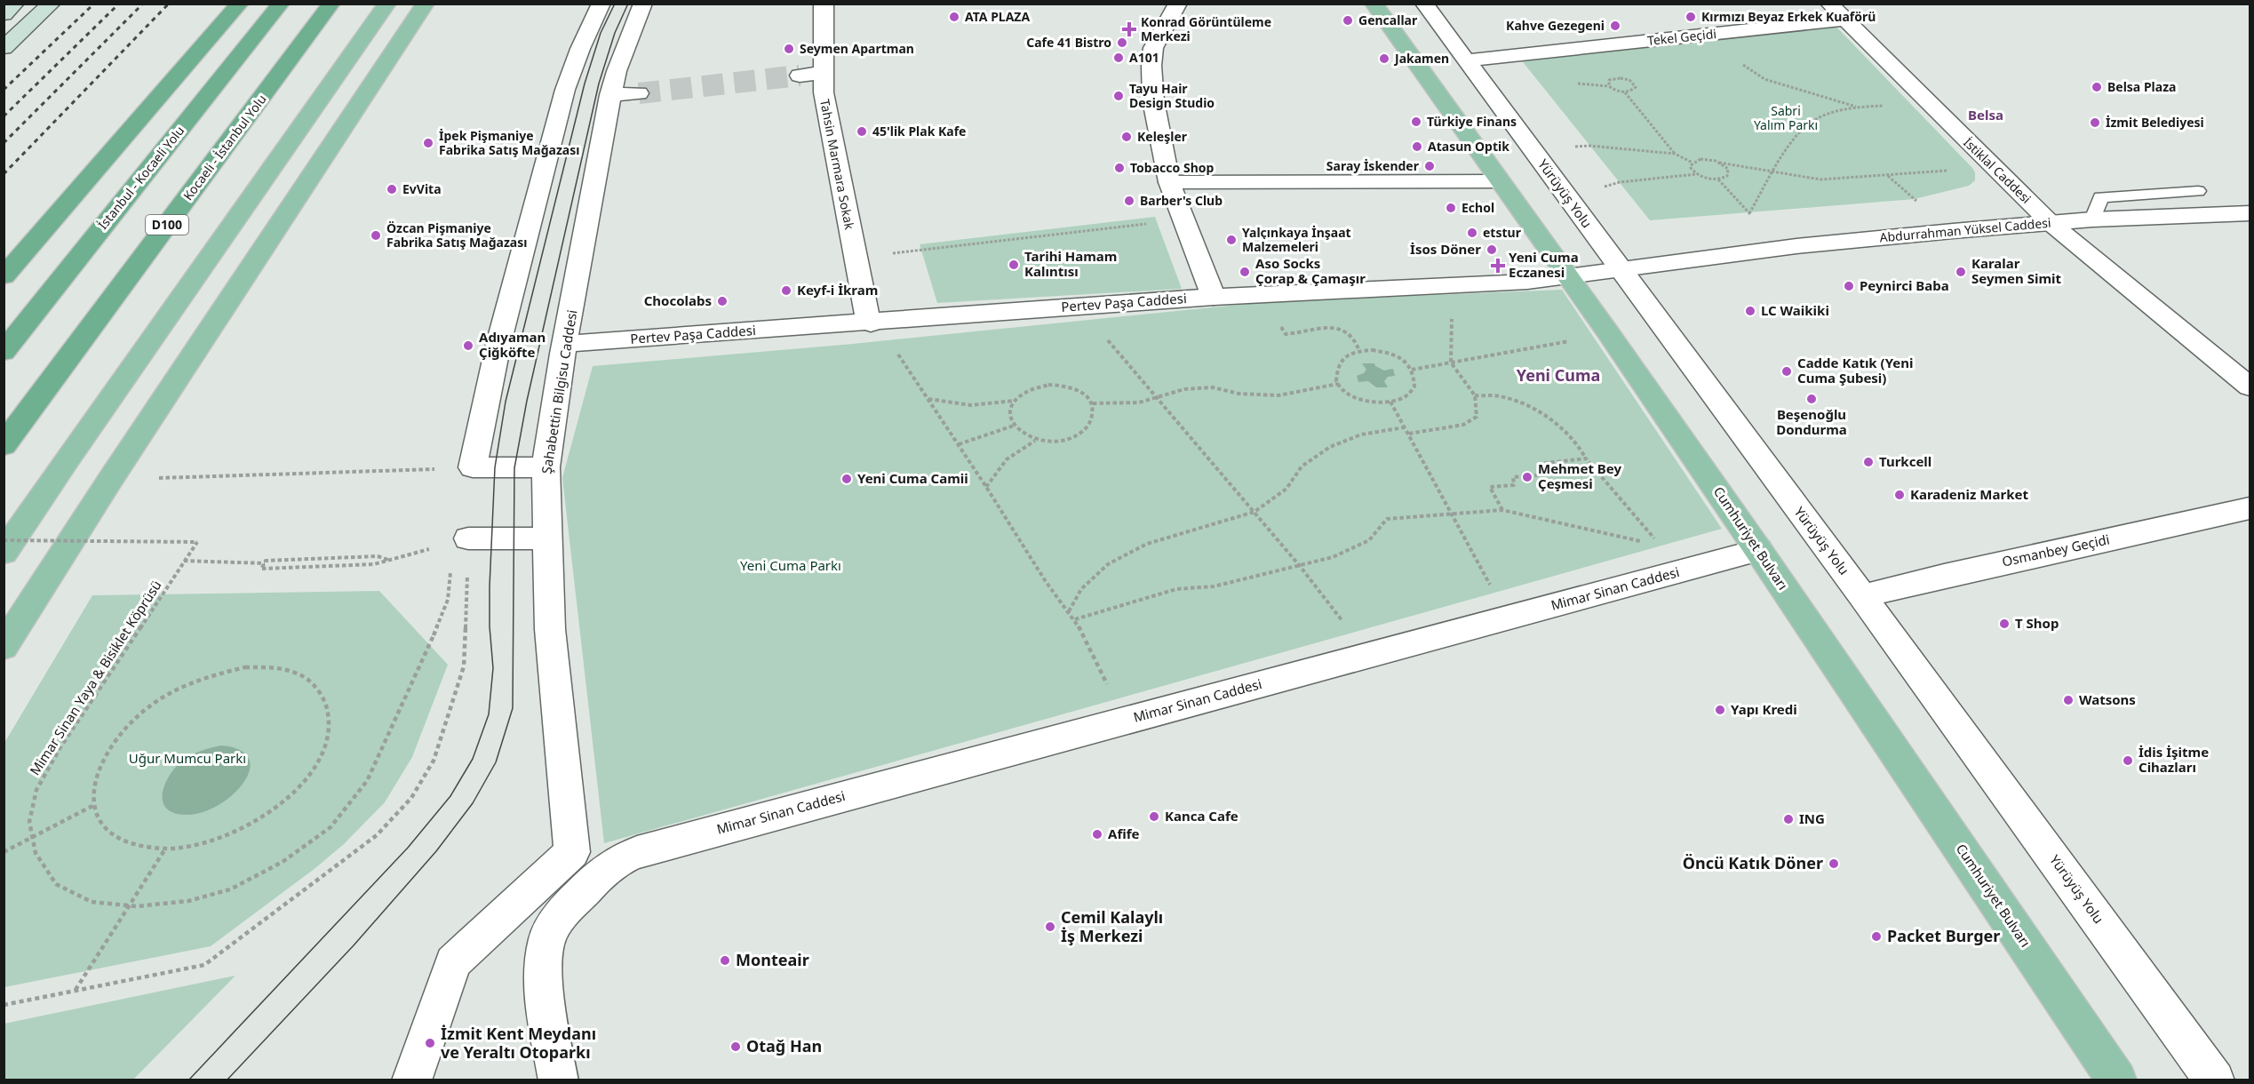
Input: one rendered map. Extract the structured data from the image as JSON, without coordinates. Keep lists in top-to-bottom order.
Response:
{
  "streets": {
    "highway": ["Kocaeli - İstanbul Yolu", "İstanbul - Kocaeli Yolu", "D100"],
    "main road": ["Cumhuriyet Bulvarı"],
    "street": [
      "Tekel Geçidi",
      "Tahsin Marmara Sokak",
      "İstiklal Caddesi",
      "Yürüyüş Yolu",
      "Abdurrahman Yüksel Caddesi",
      "Pertev Paşa Caddesi",
      "Şahabettin Bilgisu Caddesi",
      "Osmanbey Geçidi",
      "Mimar Sinan Caddesi"
    ],
    "path": ["Mimar Sinan Yaya & Bisiklet Köprüsü"]
  },
  "crossings": [
    ["Tekel Geçidi", "İstiklal Caddesi"],
    ["Tekel Geçidi", "Yürüyüş Yolu"],
    ["Tahsin Marmara Sokak", "Pertev Paşa Caddesi"],
    ["İstiklal Caddesi", "Abdurrahman Yüksel Caddesi"],
    ["Yürüyüş Yolu", "Pertev Paşa Caddesi"],
    ["Yürüyüş Yolu", "Osmanbey Geçidi"],
    ["Abdurrahman Yüksel Caddesi", "Pertev Paşa Caddesi"],
    ["Pertev Paşa Caddesi", "Şahabettin Bilgisu Caddesi"],
    ["Pertev Paşa Caddesi", "Cumhuriyet Bulvarı"],
    ["Cumhuriyet Bulvarı", "Mimar Sinan Caddesi"]
  ],
  "districts": ["Belsa", "Yeni Cuma"],
  "parks": ["Sabri Yalım Parkı", "Yeni Cuma Parkı", "Uğur Mumcu Parkı"],
  "places": {
    "other": [
      "ATA PLAZA",
      "Kırmızı Beyaz Erkek Kuaförü",
      "Gencallar",
      "Kahve Gezegeni",
      "Cafe 41 Bistro",
      "Seymen Apartman",
      "A101",
      "Jakamen",
      "Belsa Plaza",
      "Tayu Hair Design Studio",
      "Türkiye Finans",
      "İzmit Belediyesi",
      "45'lik Plak Kafe",
      "Keleşler",
      "İpek Pişmaniye Fabrika Satış Mağazası",
      "Atasun Optik",
      "Saray İskender",
      "Tobacco Shop",
      "EvVita",
      "Barber's Club",
      "Echol",
      "etstur",
      "Özcan Pişmaniye Fabrika Satış Mağazası",
      "Yalçınkaya İnşaat Malzemeleri",
      "İsos Döner",
      "Tarihi Hamam Kalıntısı",
      "Aso Socks Çorap & Çamaşır",
      "Karalar Seymen Simit",
      "Peynirci Baba",
      "Keyf-i İkram",
      "Chocolabs",
      "LC Waikiki",
      "Adıyaman Çiğköfte",
      "Cadde Katık (Yeni Cuma Şubesi)",
      "Beşenoğlu Dondurma",
      "Turkcell",
      "Mehmet Bey Çeşmesi",
      "Yeni Cuma Camii",
      "Karadeniz Market",
      "T Shop",
      "Watsons",
      "Yapı Kredi",
      "İdis İşitme Cihazları",
      "Kanca Cafe",
      "ING",
      "Afife",
      "Öncü Katık Döner",
      "Cemil Kalaylı İş Merkezi",
      "Packet Burger",
      "Monteair",
      "İzmit Kent Meydanı ve Yeraltı Otoparkı",
      "Otağ Han"
    ],
    "health": ["Konrad Görüntüleme Merkezi", "Yeni Cuma Eczanesi"]
  }
}
